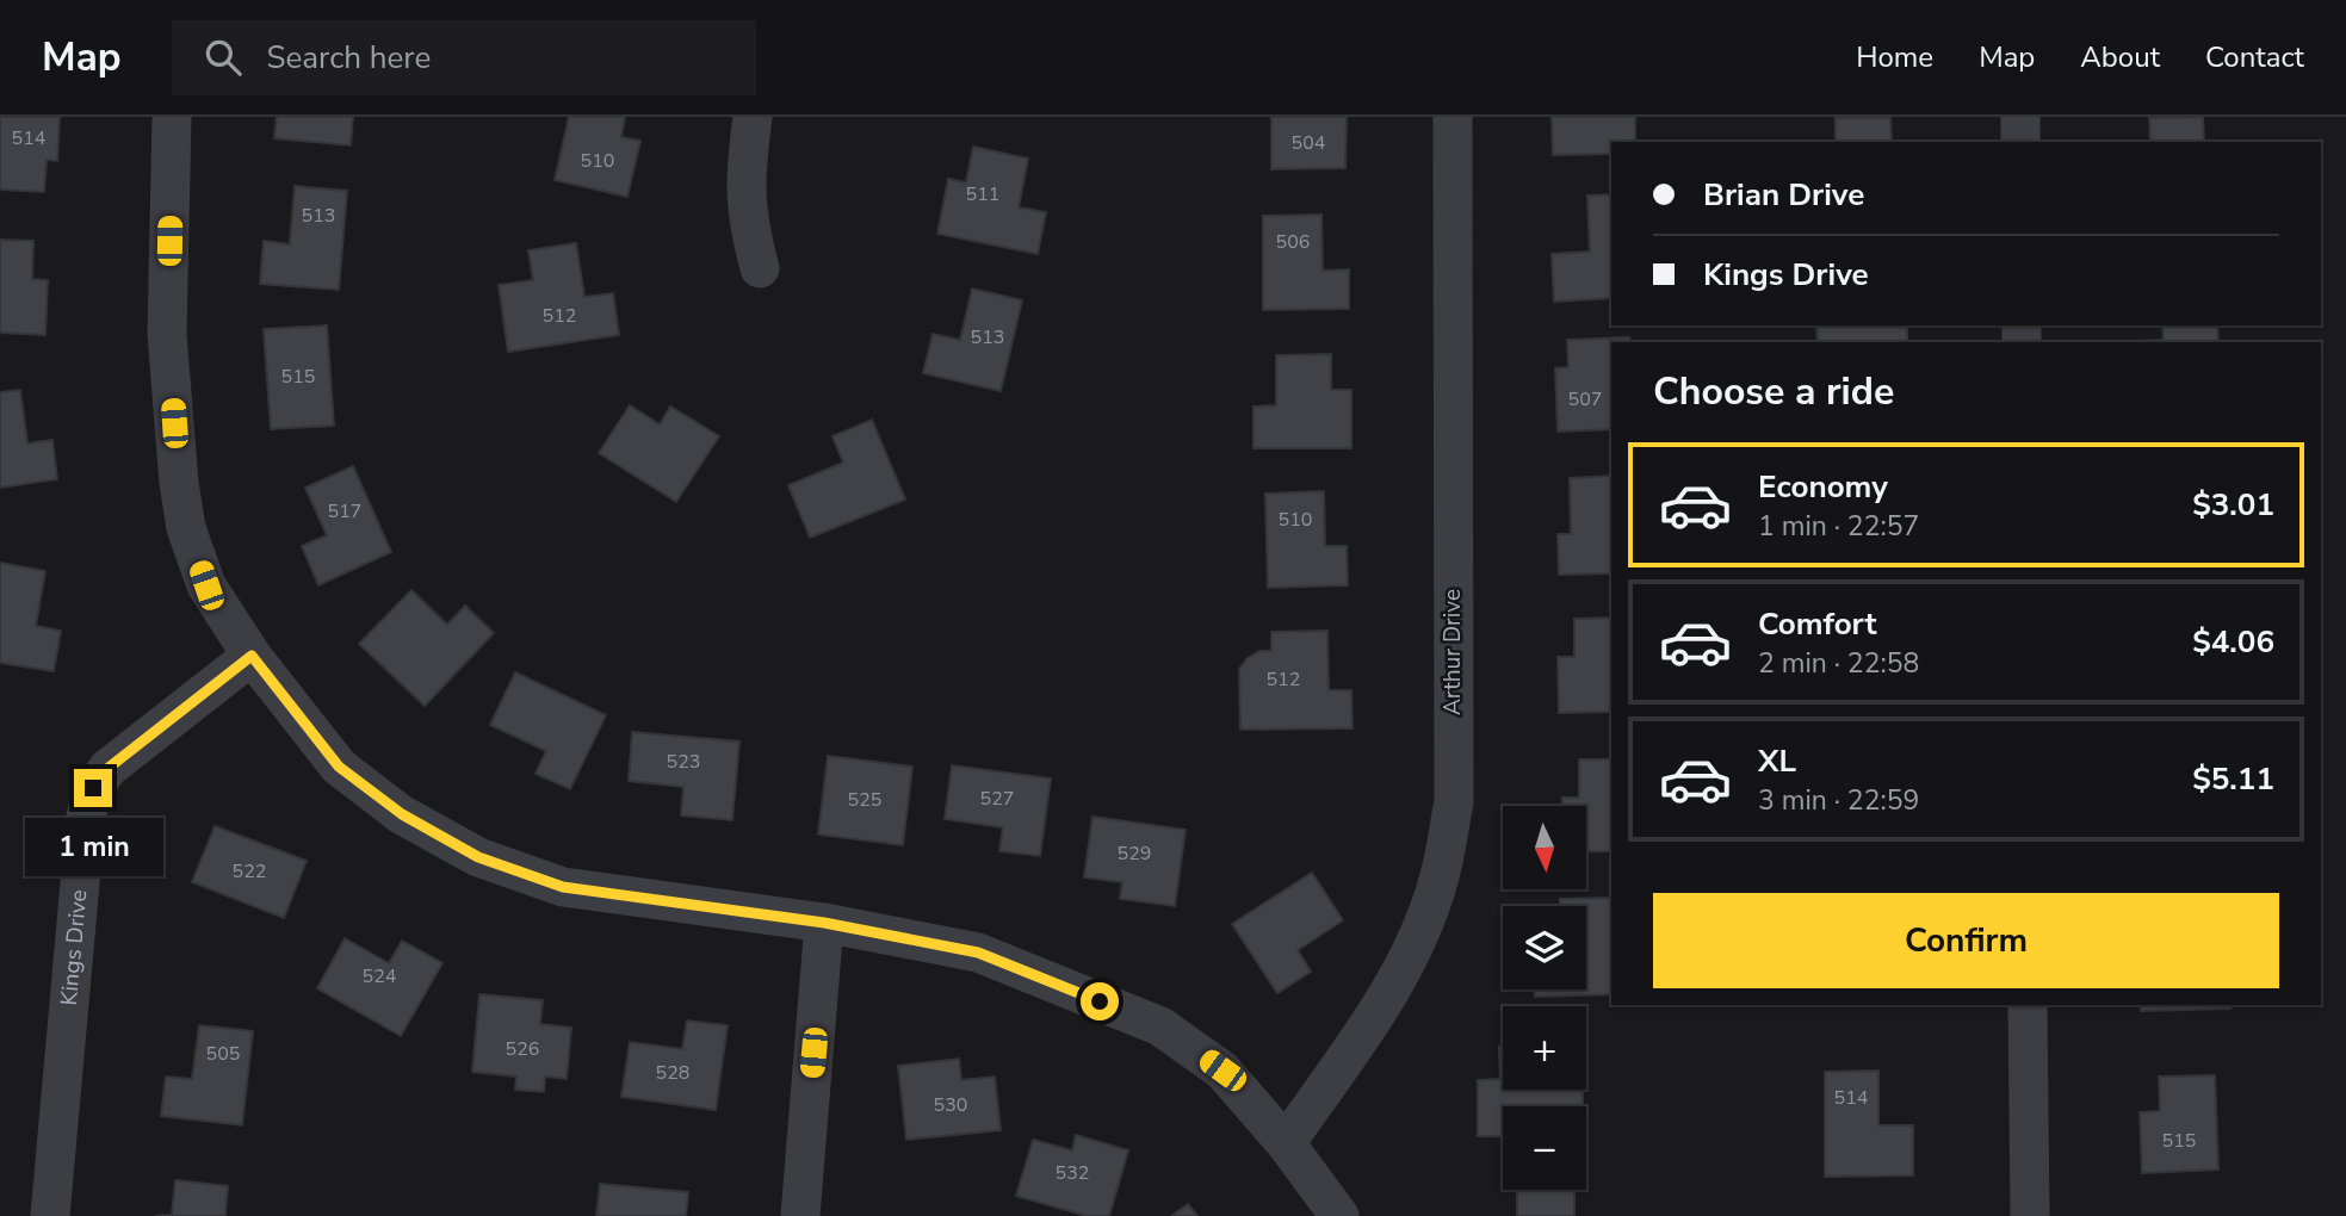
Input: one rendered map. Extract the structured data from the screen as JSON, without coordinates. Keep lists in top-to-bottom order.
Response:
{
  "streets": {
    "street": ["Arthur Drive", "Kings Drive"]
  },
  "house_numbers": [
    "514",
    "504",
    "510",
    "511",
    "513",
    "506",
    "512",
    "513",
    "515",
    "507",
    "517",
    "510",
    "512",
    "523",
    "527",
    "525",
    "529",
    "522",
    "524",
    "526",
    "505",
    "528",
    "514",
    "530",
    "515",
    "532"
  ],
  "north": "bottom",
  "page": {
    "header": "Map",
    "search": "Search here",
    "nav": [
      "Home",
      "Map",
      "About",
      "Contact"
    ],
    "banner": ["Brian Drive", "Kings Drive"],
    "heading": "Choose a ride",
    "list": [
      {
        "name": "Economy",
        "note": "1 min · 22:57",
        "value": "$3.01"
      },
      {
        "name": "Comfort",
        "note": "2 min · 22:58",
        "value": "$4.06"
      },
      {
        "name": "XL",
        "note": "3 min · 22:59",
        "value": "$5.11"
      }
    ],
    "map_buttons": ["+", "−"],
    "bubble": "1 min",
    "buttons": "Confirm"
  }
}
